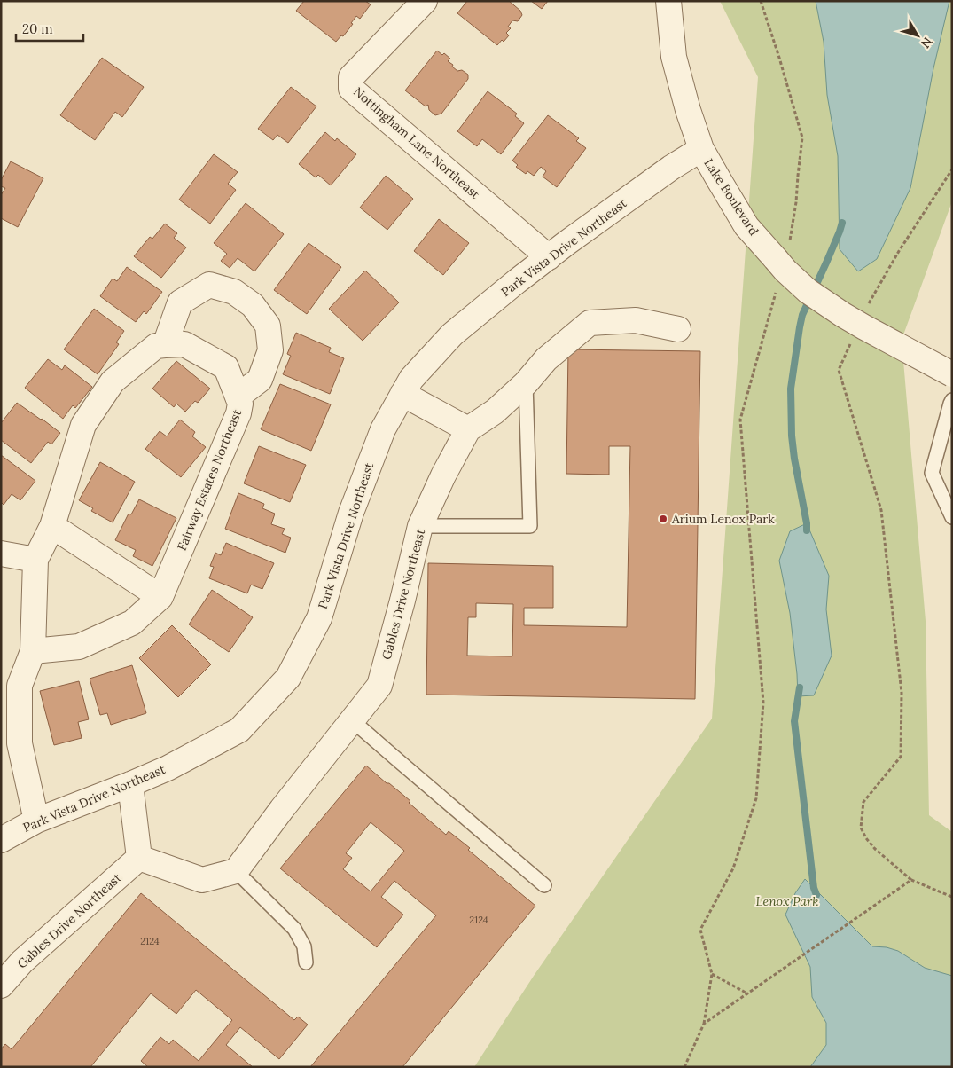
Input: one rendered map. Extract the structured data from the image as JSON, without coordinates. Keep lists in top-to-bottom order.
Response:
{
  "streets": {
    "street": [
      "Nottingham Lane Northeast",
      "Lake Boulevard",
      "Park Vista Drive Northeast",
      "Fairway Estates Northeast",
      "Gables Drive Northeast"
    ]
  },
  "crossings": [
    ["Nottingham Lane Northeast", "Park Vista Drive Northeast"],
    ["Lake Boulevard", "Park Vista Drive Northeast"]
  ],
  "parks": ["Lenox Park"],
  "places": ["Arium Lenox Park"],
  "house_numbers": ["2124", "2124"],
  "scale_bar": "20 m",
  "north": "bottom right"
}
